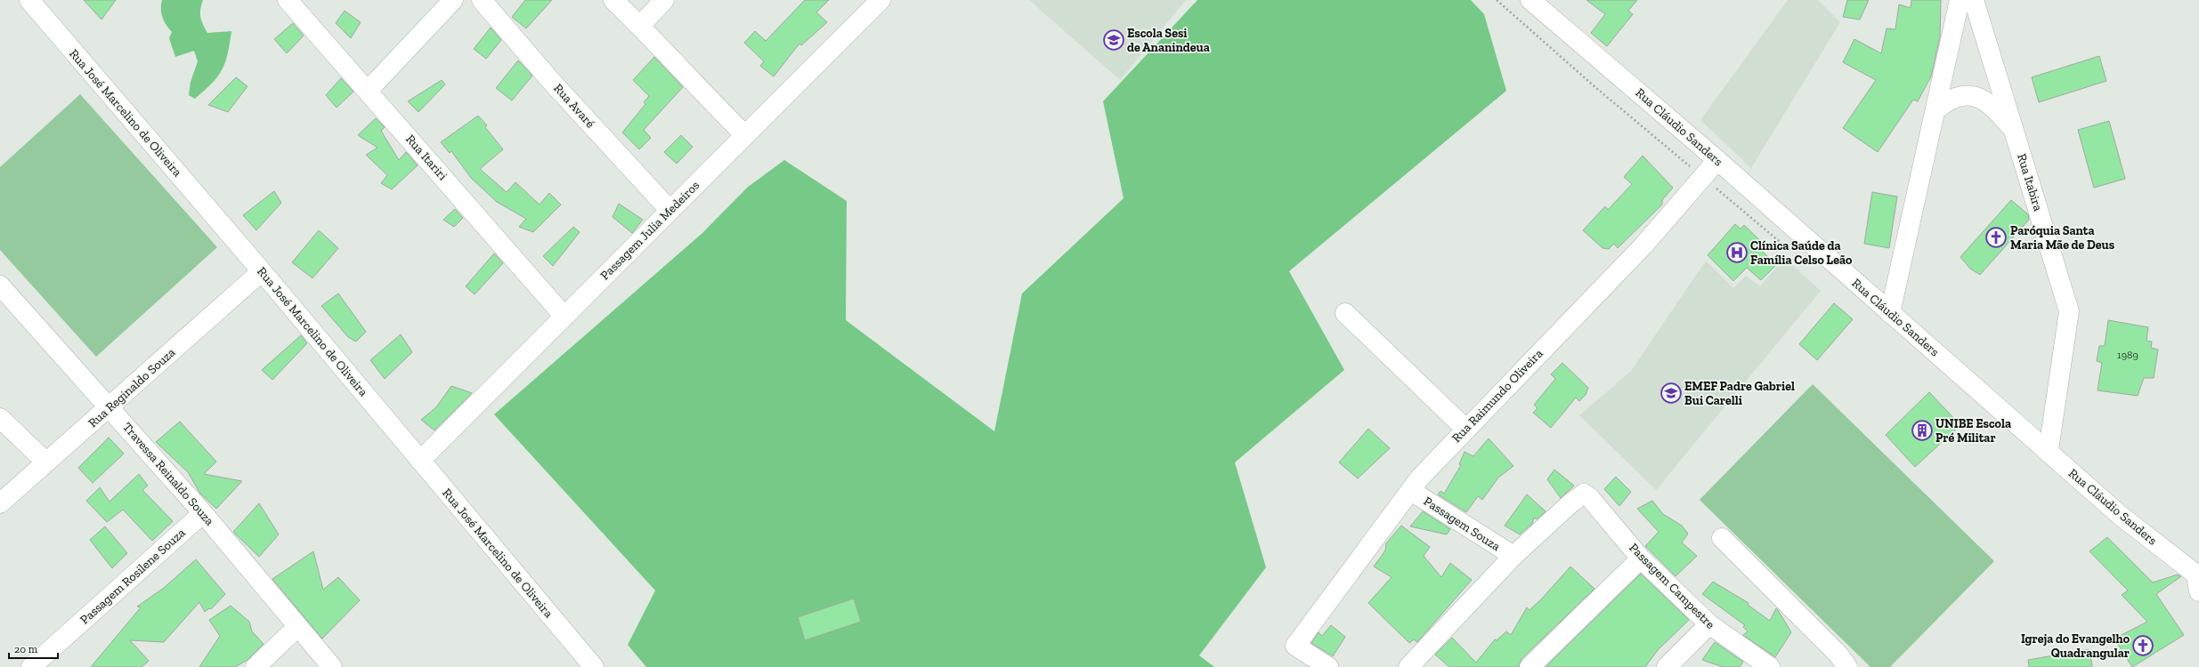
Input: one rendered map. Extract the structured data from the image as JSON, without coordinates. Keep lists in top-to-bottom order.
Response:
{
  "streets": {
    "street": [
      "Rua Avaré",
      "Rua José Marcelino de Oliveira",
      "Rua Cláudio Sanders",
      "Rua Itariri",
      "Rua Itabira",
      "Passagem Julia Medeiros",
      "Rua Reginaldo Souza",
      "Rua Raimundo Oliveira",
      "Travessa Reinaldo Souza",
      "Passagem Souza",
      "Passagem Rosilene Souza",
      "Passagem Campestre"
    ]
  },
  "crossings": [
    ["Rua Avaré", "Passagem Julia Medeiros"],
    ["Rua José Marcelino de Oliveira", "Passagem Julia Medeiros"],
    ["Rua José Marcelino de Oliveira", "Rua Reginaldo Souza"],
    ["Rua Cláudio Sanders", "Rua Itabira"],
    ["Rua Cláudio Sanders", "Rua Raimundo Oliveira"],
    ["Rua Itariri", "Passagem Julia Medeiros"],
    ["Rua Reginaldo Souza", "Travessa Reinaldo Souza"],
    ["Rua Raimundo Oliveira", "Passagem Souza"],
    ["Travessa Reinaldo Souza", "Passagem Rosilene Souza"],
    ["Passagem Souza", "Passagem Campestre"]
  ],
  "places": {
    "school or university": ["Escola Sesi de Ananindeua", "EMEF Padre Gabriel Bui Carelli"],
    "church": ["Paróquia Santa Maria Mãe de Deus", "Igreja do Evangelho Quadrangular"],
    "hospital": ["Clínica Saúde da Família Celso Leão"],
    "building": ["UNIBE Escola Pré Militar"]
  },
  "house_numbers": ["1989"],
  "scale_bar": "20 m"
}
